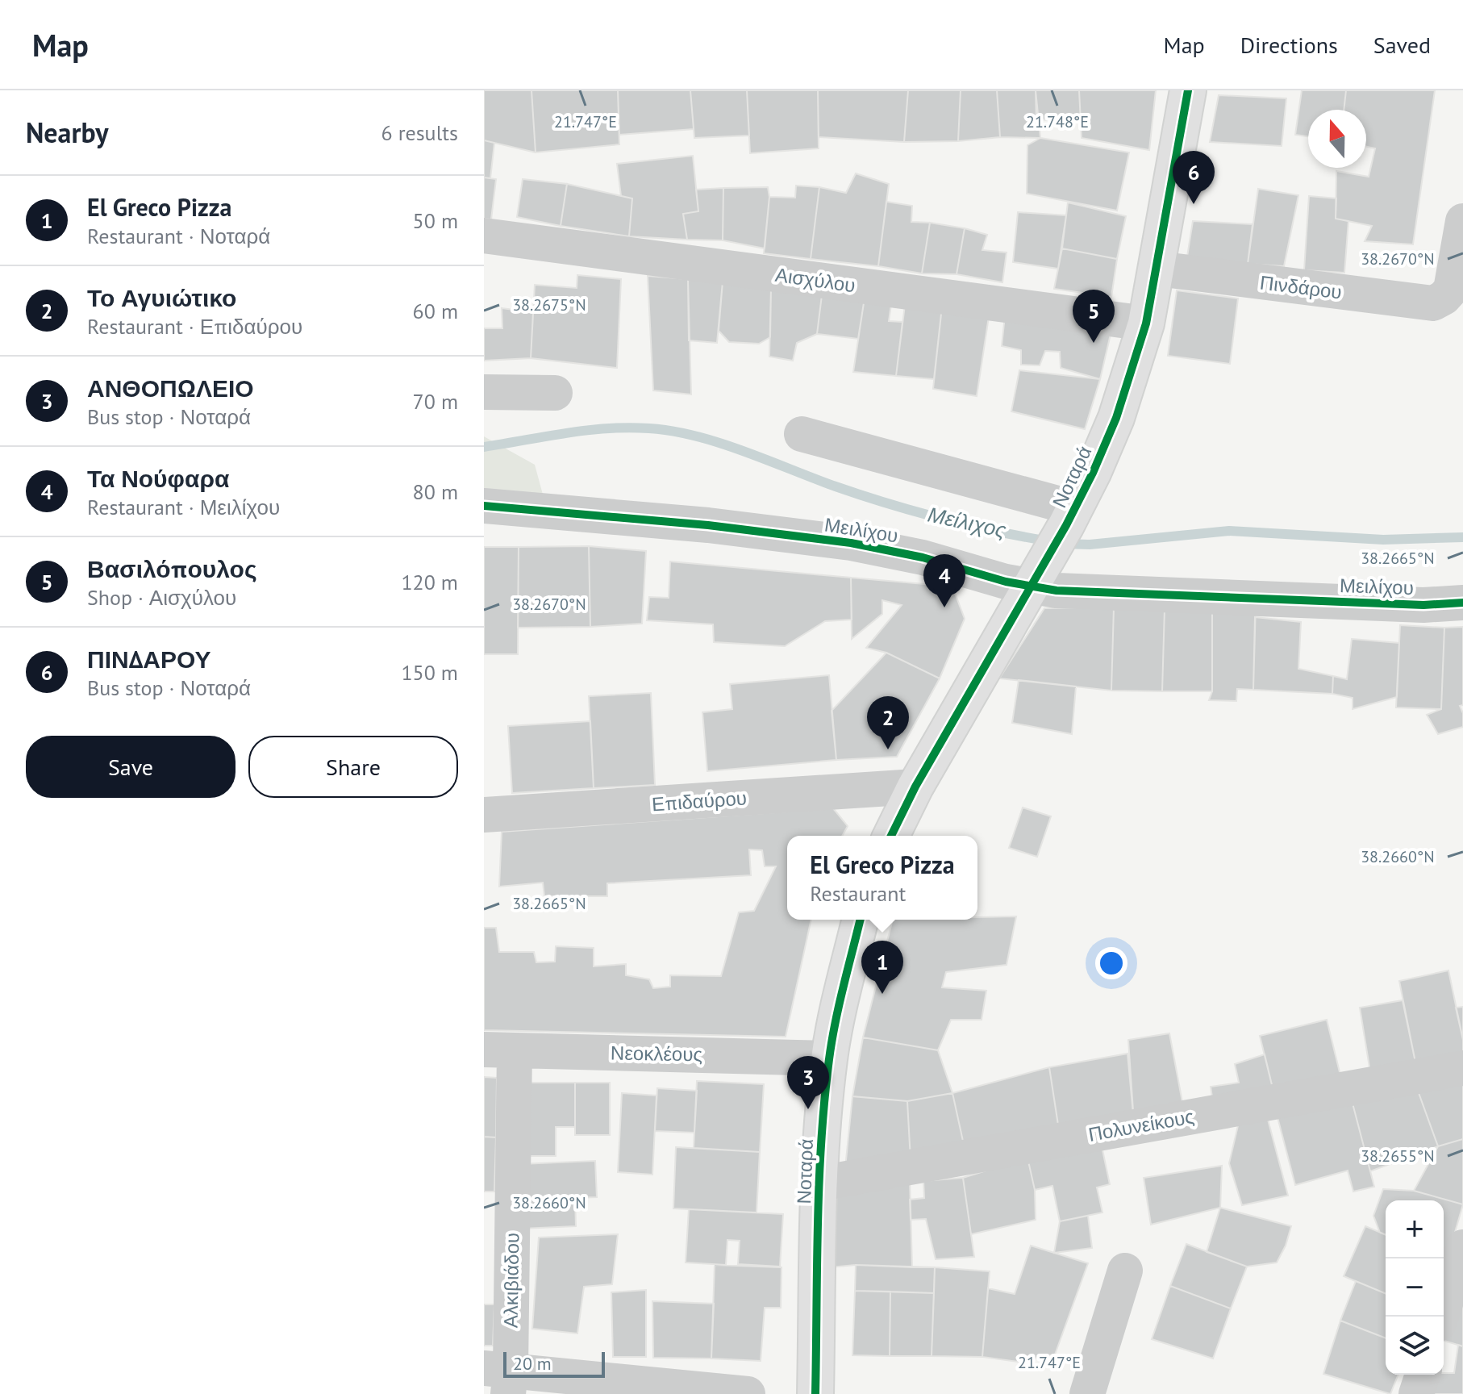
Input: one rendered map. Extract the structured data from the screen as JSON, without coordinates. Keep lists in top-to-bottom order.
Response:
{
  "streets": {
    "main road": ["Νοταρά"],
    "street": [
      "Αισχύλου",
      "Πινδάρου",
      "Μειλίχου",
      "Επιδαύρου",
      "Νεοκλέους",
      "Πολυνείκους",
      "Αλκιβιάδου"
    ]
  },
  "crossings": [
    ["Αισχύλου", "Νοταρά"],
    ["Πινδάρου", "Νοταρά"],
    ["Νοταρά", "Μειλίχου"],
    ["Νοταρά", "Επιδαύρου"],
    ["Νοταρά", "Νεοκλέους"],
    ["Νοταρά", "Πολυνείκους"],
    ["Νεοκλέους", "Αλκιβιάδου"]
  ],
  "water": ["Μείλιχος"],
  "scale_bar": "20 m",
  "north": "top",
  "page": {
    "header": "Map",
    "nav": ["Map", "Directions", "Saved"],
    "heading": ["Nearby", "6 results"],
    "pins": [
      "6",
      "5",
      "4",
      "2",
      "1",
      "3"
    ],
    "list": [
      {
        "mark": "1",
        "name": "El Greco Pizza",
        "note": "Restaurant · Νοταρά",
        "value": "50 m"
      },
      {
        "mark": "2",
        "name": "Το Αγυιώτικο",
        "note": "Restaurant · Επιδαύρου",
        "value": "60 m"
      },
      {
        "mark": "3",
        "name": "ΑΝΘΟΠΩΛΕΙΟ",
        "note": "Bus stop · Νοταρά",
        "value": "70 m"
      },
      {
        "mark": "4",
        "name": "Τα Νούφαρα",
        "note": "Restaurant · Μειλίχου",
        "value": "80 m"
      },
      {
        "mark": "5",
        "name": "Βασιλόπουλος",
        "note": "Shop · Αισχύλου",
        "value": "120 m"
      },
      {
        "mark": "6",
        "name": "ΠΙΝΔΑΡΟΥ",
        "note": "Bus stop · Νοταρά",
        "value": "150 m"
      }
    ],
    "buttons": ["Save", "Share"],
    "popup": ["El Greco Pizza", "Restaurant"],
    "map_buttons": ["+", "−"],
    "scale": "20 m"
  },
  "coordinates": [
    "21.747°E",
    "21.748°E",
    "38.2670°N",
    "38.2675°N",
    "38.2665°N",
    "38.2660°N",
    "38.2655°N"
  ]
}
